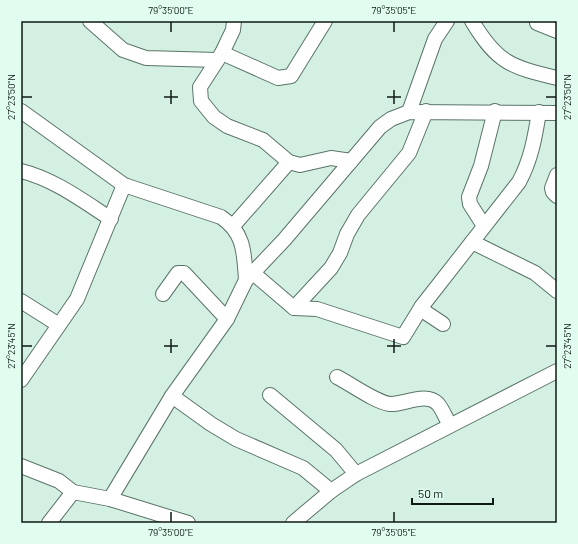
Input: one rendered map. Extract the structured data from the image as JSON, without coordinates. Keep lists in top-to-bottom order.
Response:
{
  "scale_bar": "50 m",
  "coordinates": [
    "79°35'00\"E",
    "79°35'05\"E",
    "27°23'50\"N",
    "27°23'45\"N"
  ]
}
